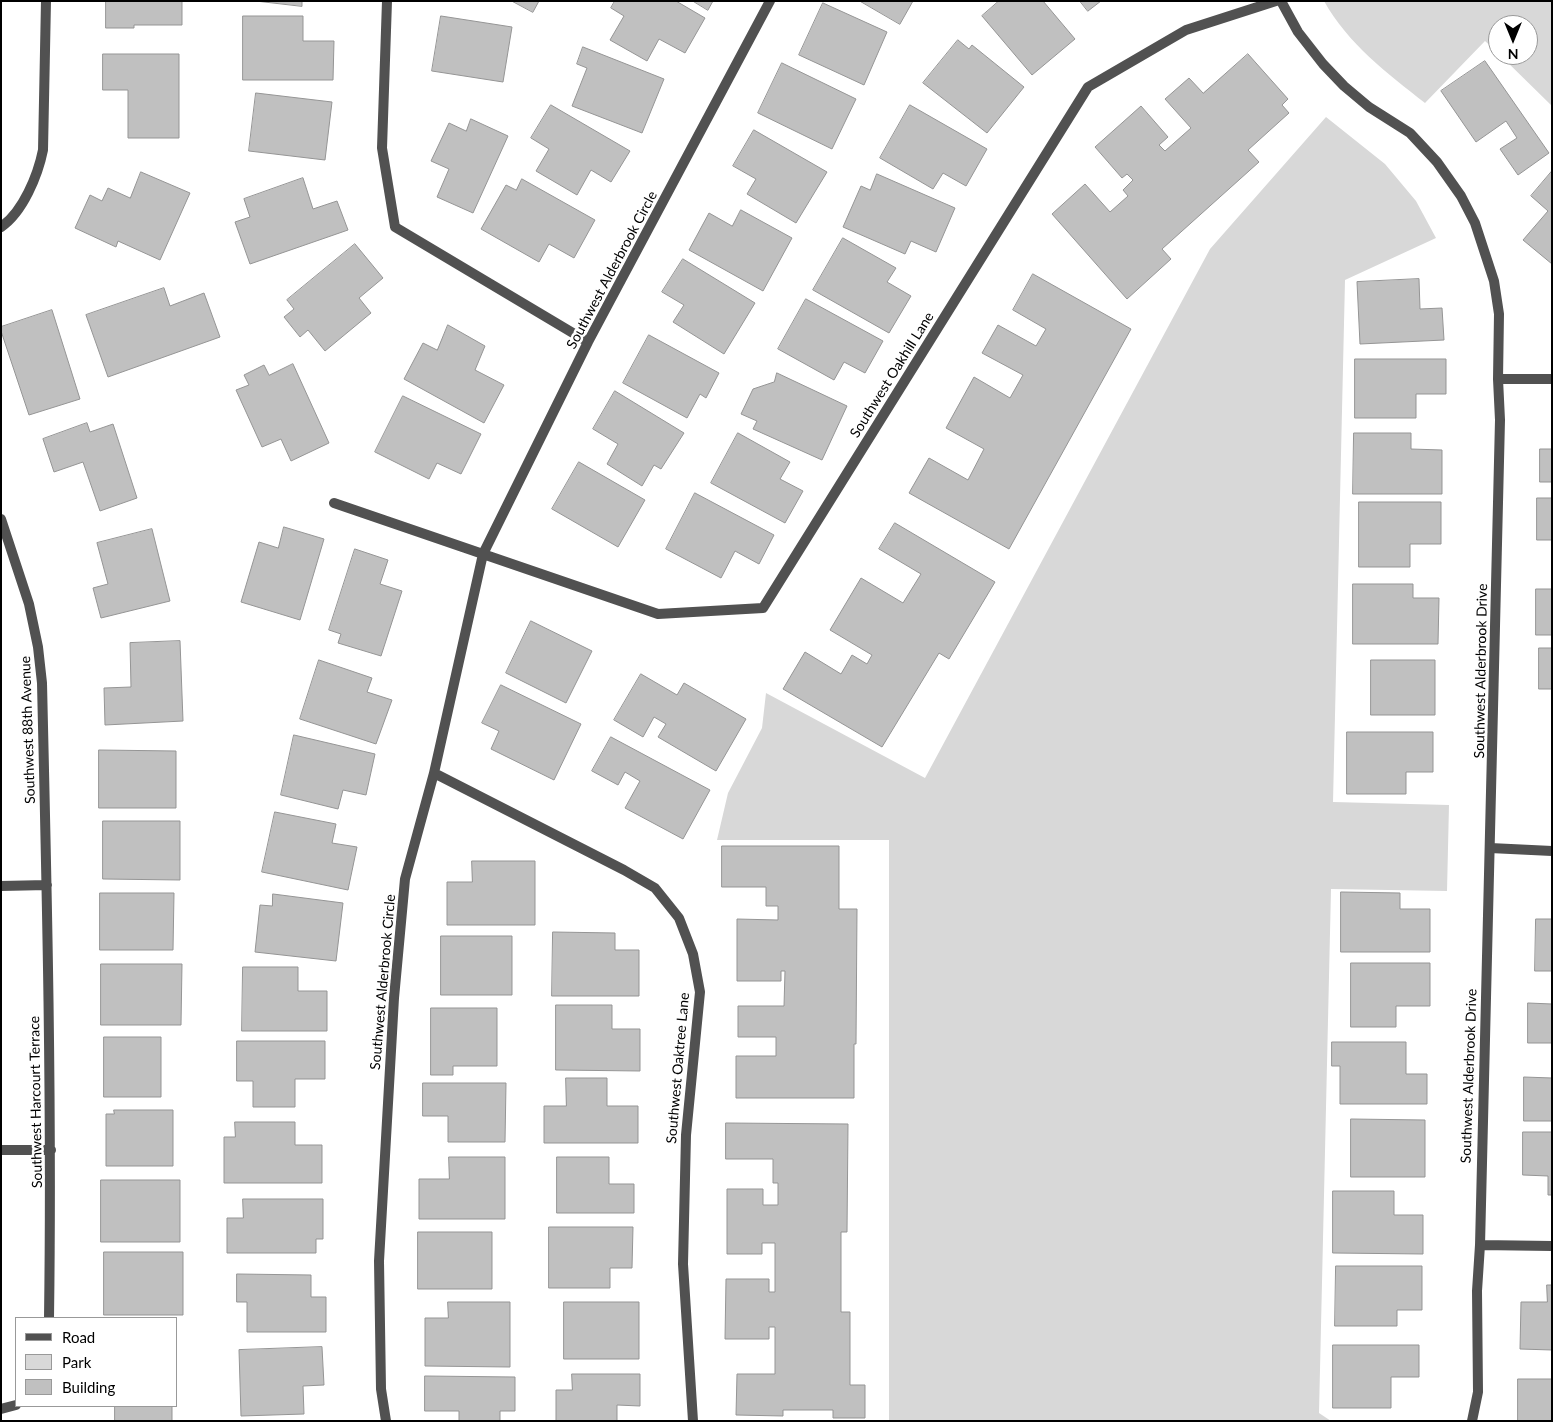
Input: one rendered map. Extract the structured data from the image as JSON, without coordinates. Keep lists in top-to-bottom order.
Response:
{
  "streets": {
    "street": [
      "Southwest Alderbrook Circle",
      "Southwest Oakhill Lane",
      "Southwest Alderbrook Drive",
      "Southwest 88th Avenue",
      "Southwest Oaktree Lane",
      "Southwest Harcourt Terrace"
    ]
  },
  "crossings": [
    ["Southwest Alderbrook Circle", "Southwest Oakhill Lane"],
    ["Southwest Alderbrook Circle", "Southwest Oaktree Lane"],
    ["Southwest 88th Avenue", "Southwest Harcourt Terrace"]
  ],
  "legend": ["Road", "Park", "Building"],
  "north": "bottom"
}
